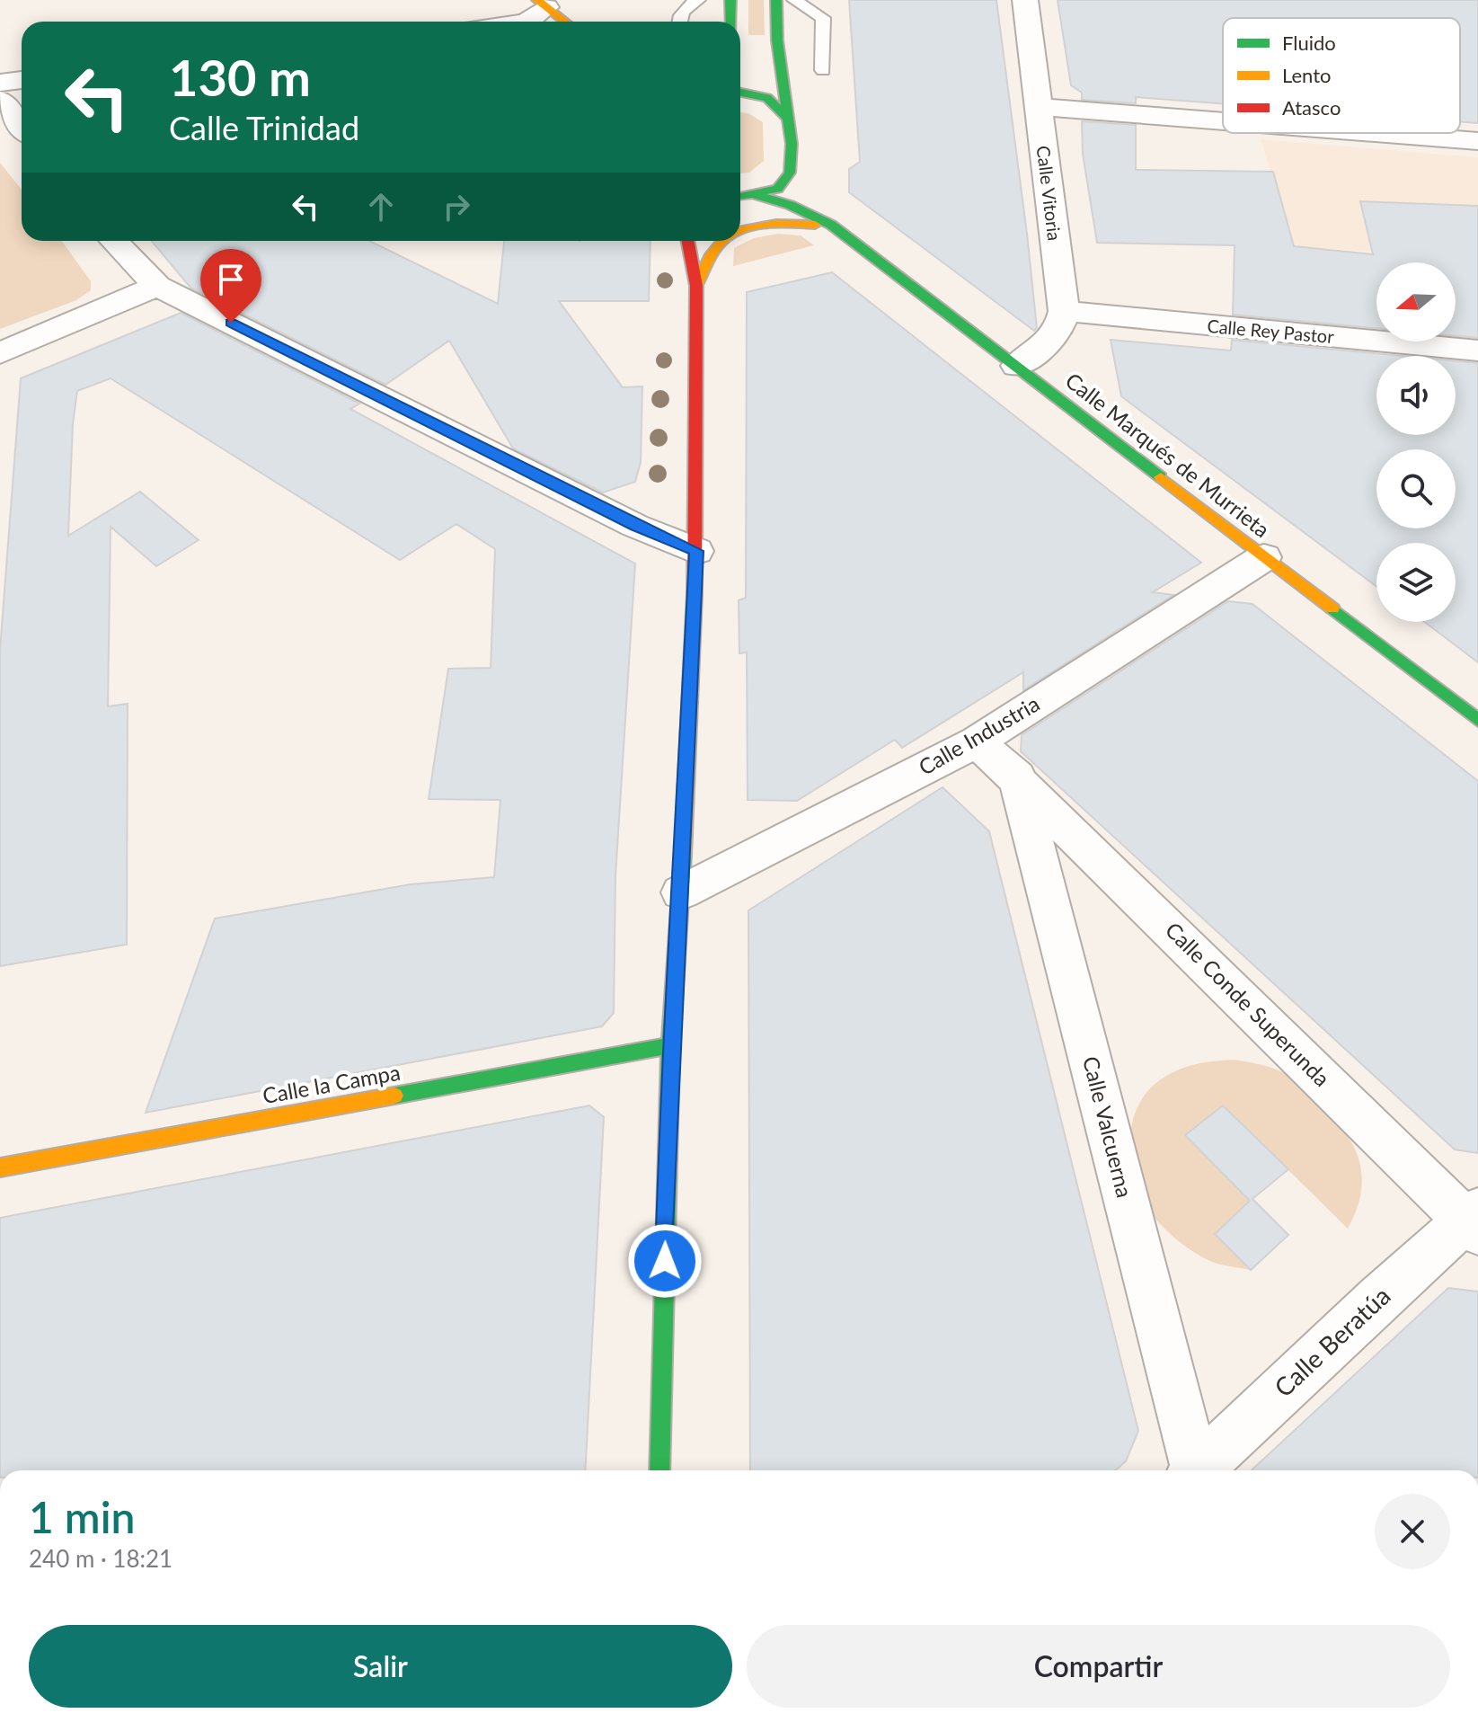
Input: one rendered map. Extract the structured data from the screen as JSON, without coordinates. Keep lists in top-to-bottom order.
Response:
{
  "streets": {
    "main road": ["Calle Marqués de Murrieta", "Calle la Campa"],
    "street": [
      "Calle Vitoria",
      "Calle Rey Pastor",
      "Calle Industria",
      "Calle Conde Superunda",
      "Calle Valcuerna",
      "Calle Beratúa"
    ]
  },
  "crossings": [
    ["Calle Vitoria", "Calle Rey Pastor"],
    ["Calle Marqués de Murrieta", "Calle Industria"],
    ["Calle Industria", "Calle Conde Superunda"],
    ["Calle Conde Superunda", "Calle Valcuerna"],
    ["Calle Conde Superunda", "Calle Beratúa"]
  ],
  "legend": ["Fluido", "Lento", "Atasco"],
  "north": "left",
  "page": {
    "turn": ["130 m", "Calle Trinidad"],
    "heading": ["1 min", "240 m · 18:21"],
    "buttons": ["Salir", "Compartir"]
  }
}
